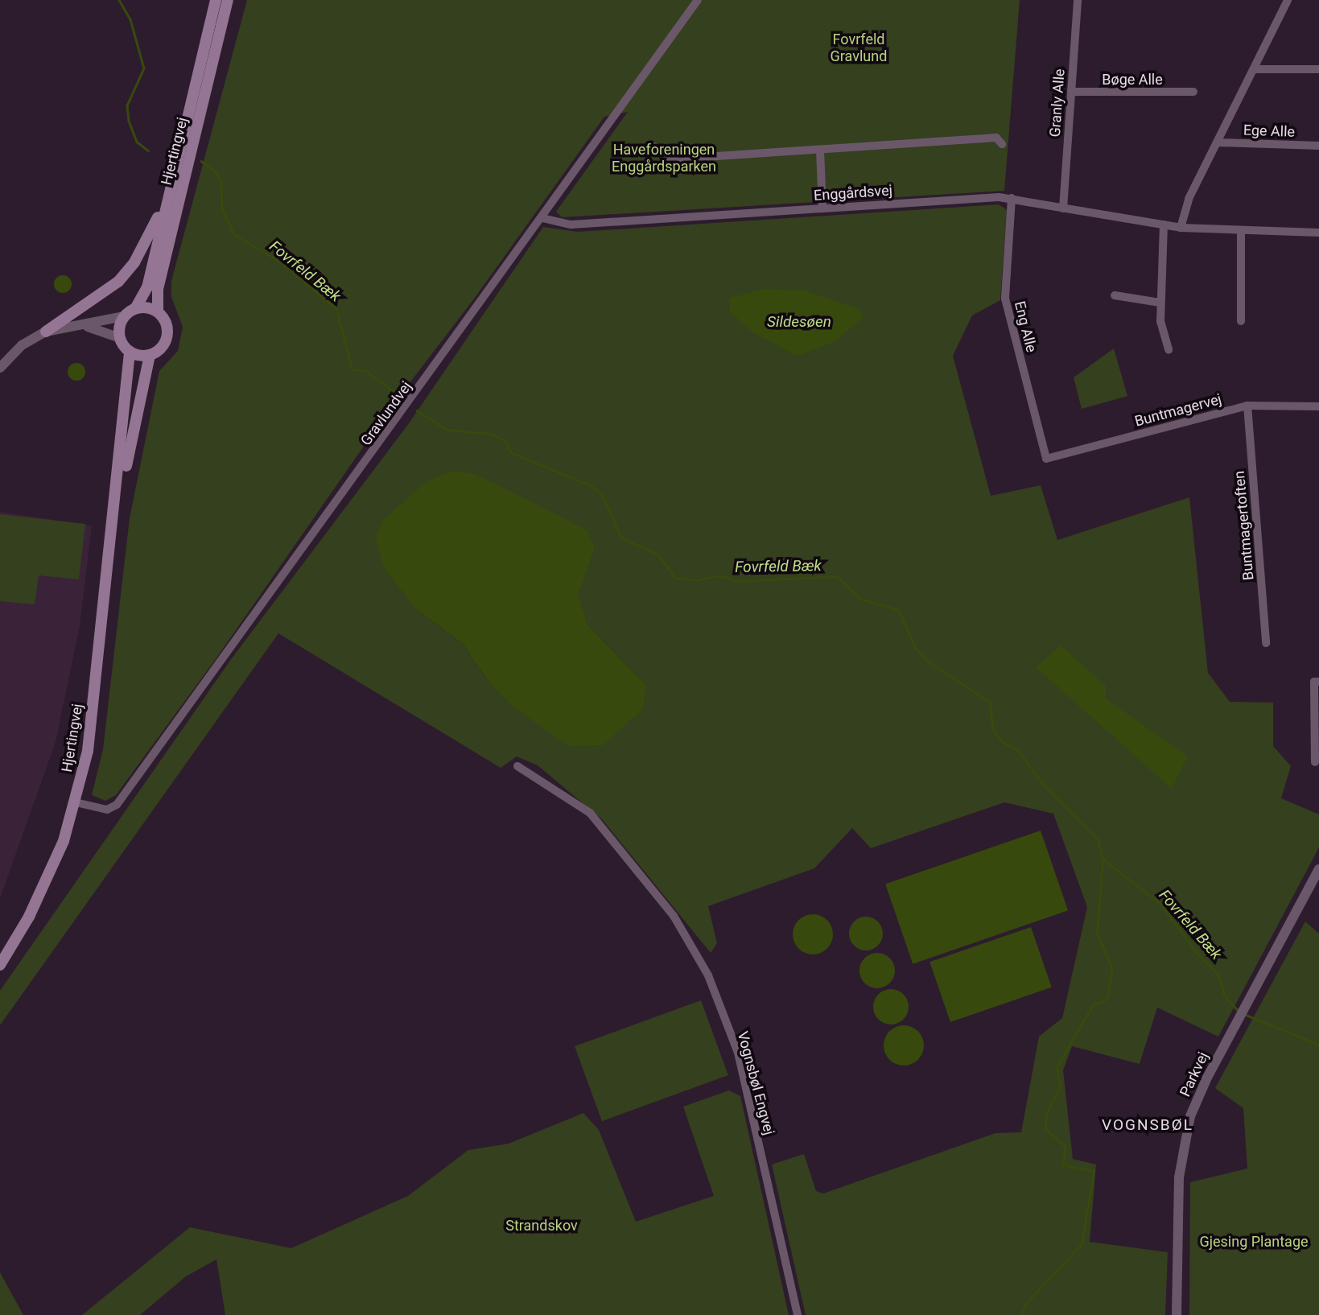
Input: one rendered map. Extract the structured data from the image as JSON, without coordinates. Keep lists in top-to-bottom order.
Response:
{
  "streets": {
    "main road": ["Hjertingvej"],
    "street": [
      "Bøge Alle",
      "Granly Alle",
      "Ege Alle",
      "Enggårdsvej",
      "Eng Alle",
      "Buntmagervej",
      "Gravlundvej",
      "Buntmagertoften",
      "Parkvej",
      "Vognsbøl Engvej"
    ]
  },
  "crossings": [
    ["Bøge Alle", "Granly Alle"],
    ["Granly Alle", "Enggårdsvej"],
    ["Ege Alle", "Enggårdsvej"],
    ["Hjertingvej", "Gravlundvej"],
    ["Enggårdsvej", "Eng Alle"],
    ["Enggårdsvej", "Gravlundvej"],
    ["Eng Alle", "Buntmagervej"],
    ["Buntmagervej", "Buntmagertoften"]
  ],
  "districts": ["VOGNSBØL"],
  "water": ["Fovrfeld Bæk", "Sildesøen"],
  "parks": [
    "Fovrfeld Gravlund",
    "Haveforeningen Enggårdsparken",
    "Strandskov",
    "Gjesing Plantage"
  ]
}
